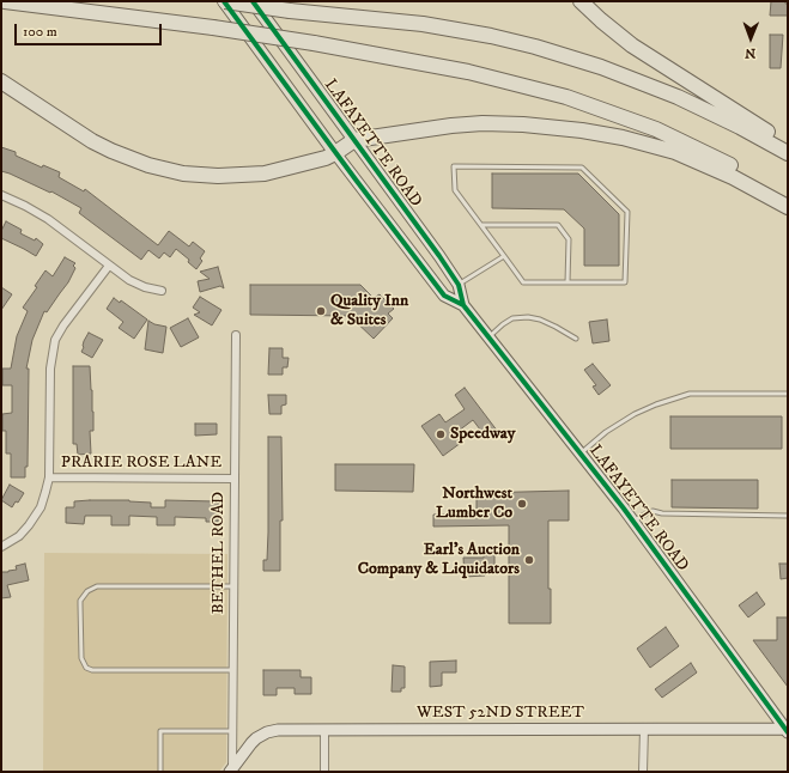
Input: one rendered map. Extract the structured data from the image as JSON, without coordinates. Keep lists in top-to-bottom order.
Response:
{
  "streets": {
    "main road": ["LAFAYETTE ROAD", "WEST 52ND STREET"],
    "street": ["PRARIE ROSE LANE", "BETHEL ROAD"]
  },
  "crossings": [
    ["LAFAYETTE ROAD", "WEST 52ND STREET"],
    ["PRARIE ROSE LANE", "BETHEL ROAD"],
    ["BETHEL ROAD", "WEST 52ND STREET"]
  ],
  "places": [
    "Quality Inn & Suites",
    "Speedway",
    "Northwest Lumber Co",
    "Earl's Auction Company & Liquidators"
  ],
  "scale_bar": "100 m",
  "north": "bottom"
}
